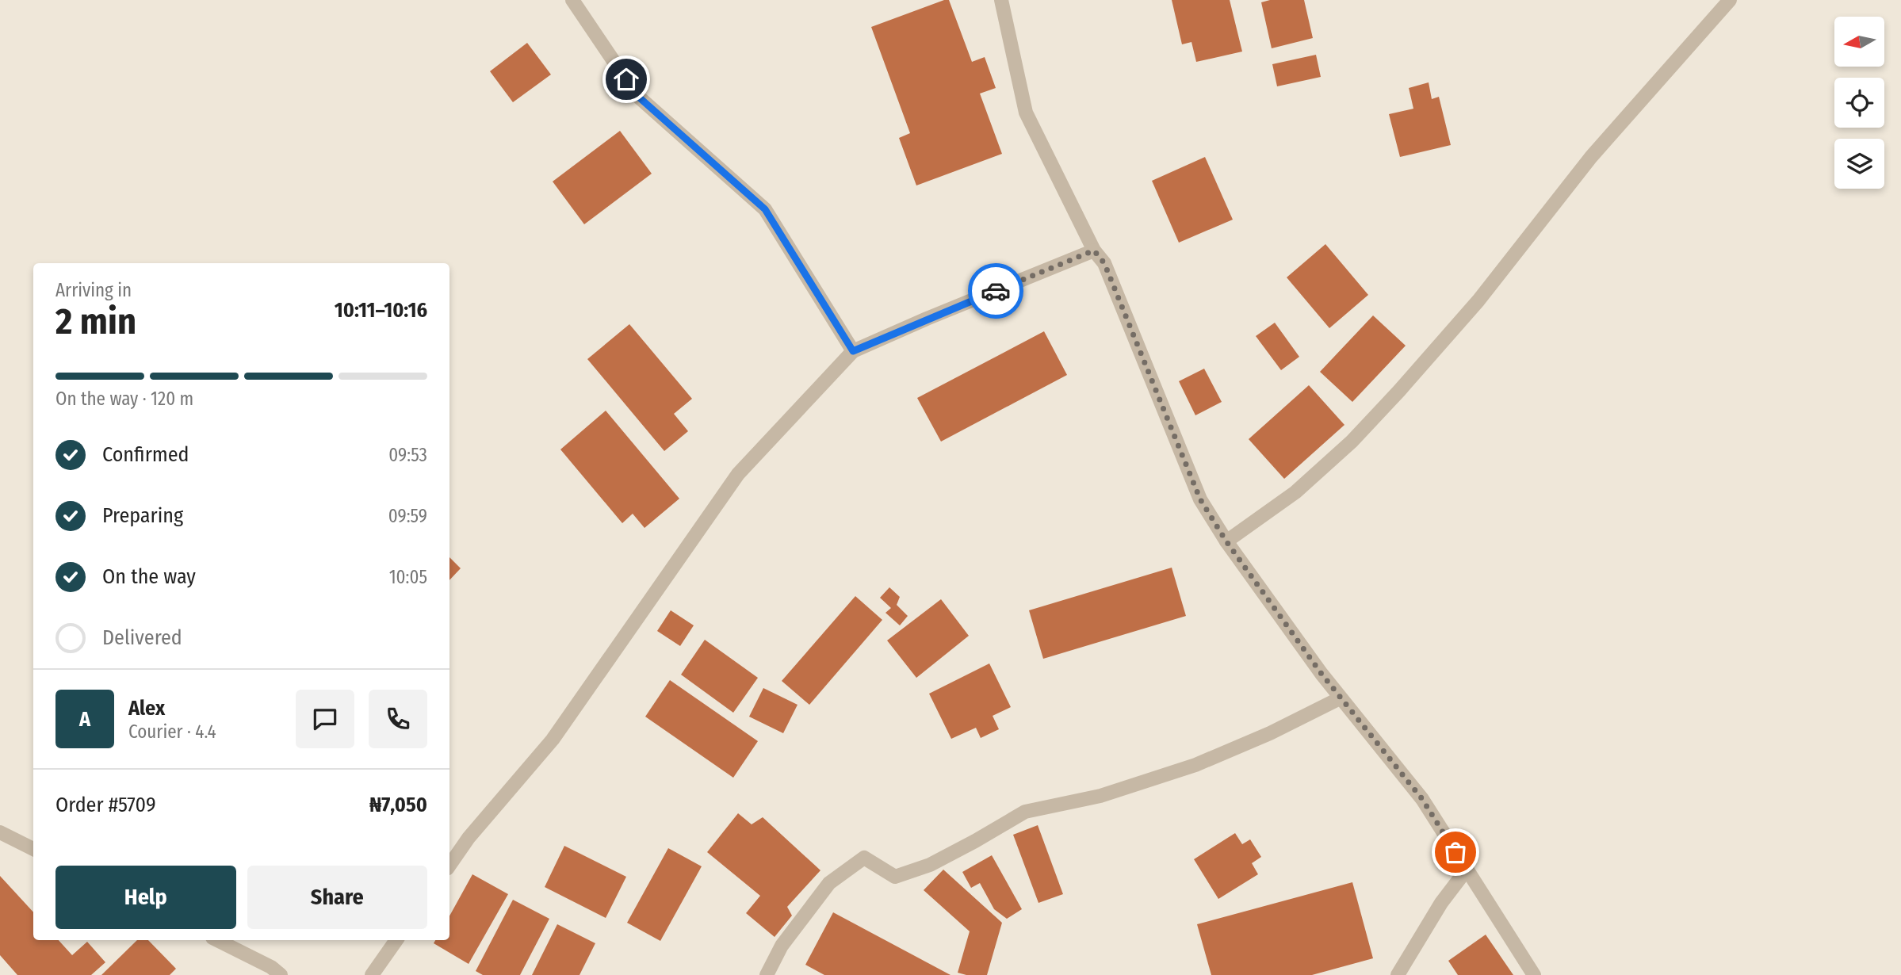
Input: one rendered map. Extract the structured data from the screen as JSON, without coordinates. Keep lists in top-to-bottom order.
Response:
{
  "north": "left",
  "page": {
    "heading": ["2 min", "Arriving in", "10:11–10:16"],
    "panel": [
      "Alex",
      "Courier · 4.4",
      "Order #5709",
      "₦7,050"
    ],
    "bar": "On the way · 120 m",
    "list": [
      ["Confirmed", "09:53"],
      ["Preparing", "09:59"],
      ["On the way", "10:05"],
      "Delivered"
    ],
    "round": "A",
    "buttons": ["Help", "Share"]
  }
}
